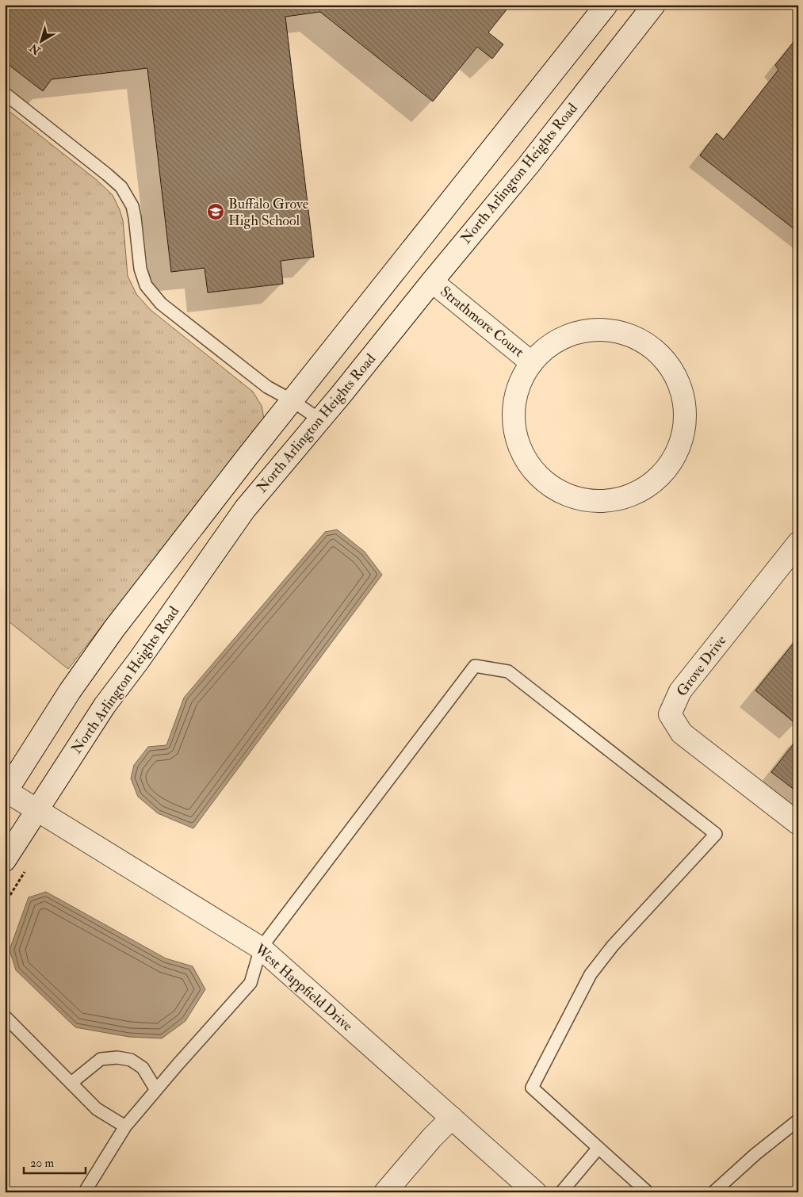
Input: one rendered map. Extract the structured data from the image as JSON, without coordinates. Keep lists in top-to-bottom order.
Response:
{
  "streets": {
    "main road": [
      "North Arlington Heights Road",
      "Strathmore Court",
      "Grove Drive",
      "West Happfield Drive"
    ]
  },
  "crossings": [
    ["North Arlington Heights Road", "Strathmore Court"],
    ["North Arlington Heights Road", "West Happfield Drive"]
  ],
  "places": {
    "school or university": ["Buffalo Grove High School"]
  },
  "scale_bar": "20 m",
  "north": "bottom left"
}
